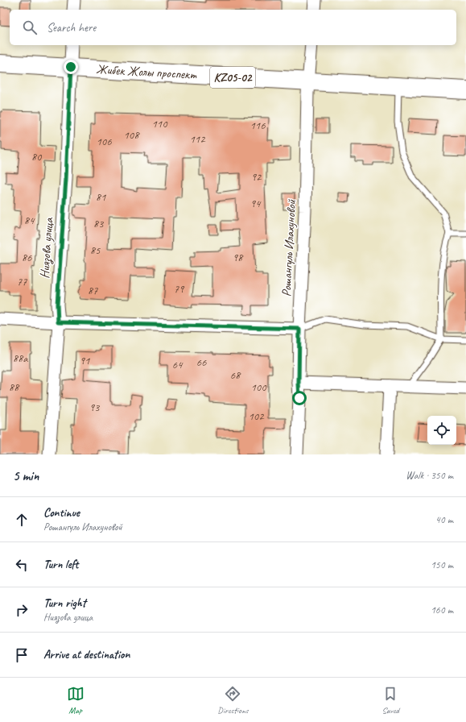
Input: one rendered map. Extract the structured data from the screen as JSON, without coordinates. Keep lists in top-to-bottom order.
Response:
{
  "streets": {
    "highway": ["Жибек Жолы проспект", "KZ05-02"],
    "street": ["Ниязова улица", "Рошангуль Илахуновой"]
  },
  "crossings": [
    ["Жибек Жолы проспект", "Ниязова улица"],
    ["Жибек Жолы проспект", "Рошангуль Илахуновой"]
  ],
  "house_numbers": [
    "110",
    "116",
    "108",
    "112",
    "106",
    "80",
    "92",
    "81",
    "94",
    "84",
    "83",
    "85",
    "86",
    "98",
    "77",
    "79",
    "87",
    "88а",
    "91",
    "66",
    "64",
    "68",
    "88",
    "100",
    "93",
    "102"
  ],
  "page": {
    "search": "Search here",
    "heading": ["5 min", "Walk · 350 m"],
    "list": [
      ["Continue", "Рошангуль Илахуновой", "40 m"],
      ["Turn left", "150 m"],
      ["Turn right", "Ниязова улица", "160 m"],
      "Arrive at destination"
    ],
    "nav": ["Map", "Directions", "Saved"]
  }
}
